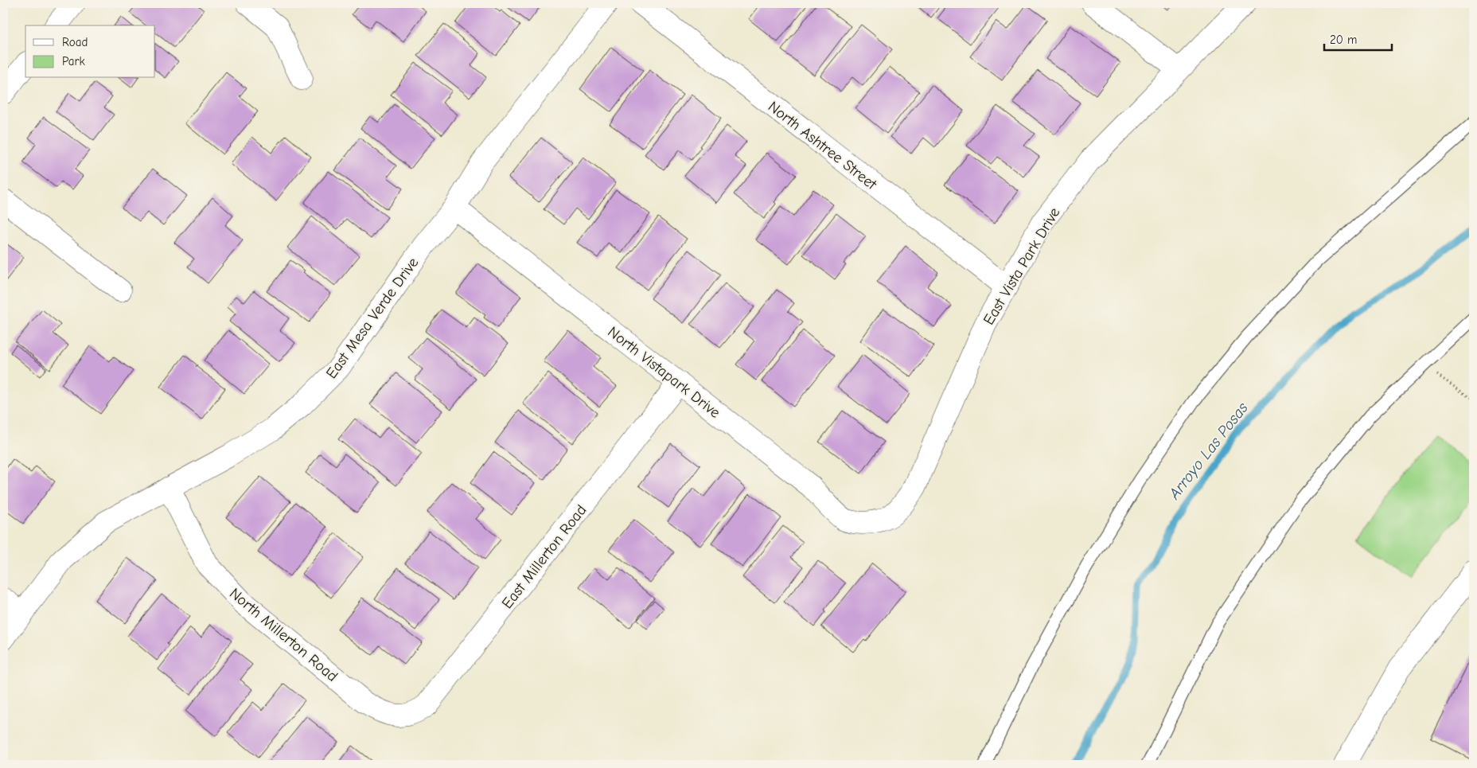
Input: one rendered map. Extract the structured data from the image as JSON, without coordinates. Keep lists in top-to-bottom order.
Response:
{
  "streets": {
    "street": [
      "North Ashtree Street",
      "East Vista Park Drive",
      "East Mesa Verde Drive",
      "North Vistapark Drive",
      "East Millerton Road",
      "North Millerton Road"
    ]
  },
  "crossings": [
    ["North Ashtree Street", "East Vista Park Drive"],
    ["East Vista Park Drive", "North Vistapark Drive"],
    ["East Mesa Verde Drive", "North Vistapark Drive"],
    ["East Mesa Verde Drive", "North Millerton Road"],
    ["North Vistapark Drive", "East Millerton Road"],
    ["East Millerton Road", "North Millerton Road"]
  ],
  "water": ["Arroyo Las Posas"],
  "legend": ["Road", "Park"],
  "scale_bar": "20 m"
}
